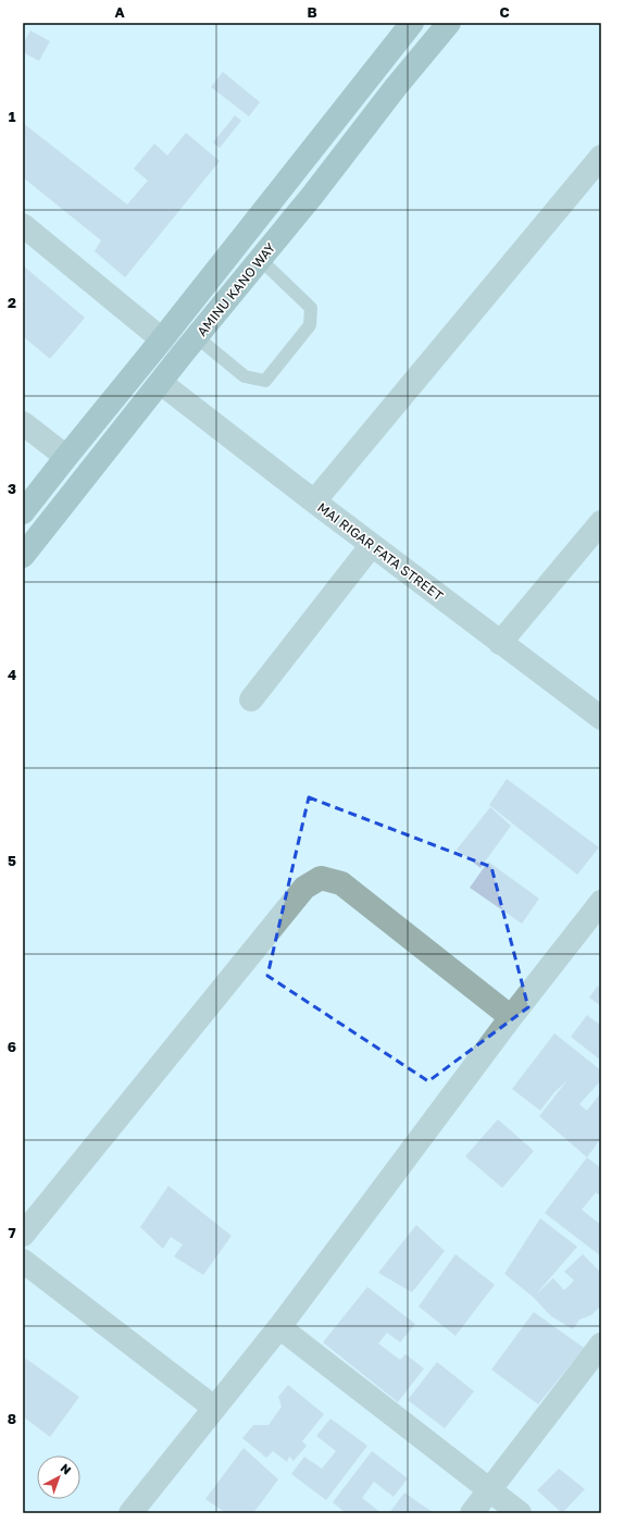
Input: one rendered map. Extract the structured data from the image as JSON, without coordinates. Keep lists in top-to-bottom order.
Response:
{
  "streets": {
    "main road": ["AMINU KANO WAY"],
    "street": ["MAI RIGAR FATA STREET"]
  },
  "crossings": [
    ["AMINU KANO WAY", "MAI RIGAR FATA STREET"]
  ],
  "north": "top right",
  "grid": {
    "columns": ["A", "B", "C"],
    "rows": [
      "1",
      "2",
      "3",
      "4",
      "5",
      "6",
      "7",
      "8"
    ]
  }
}
